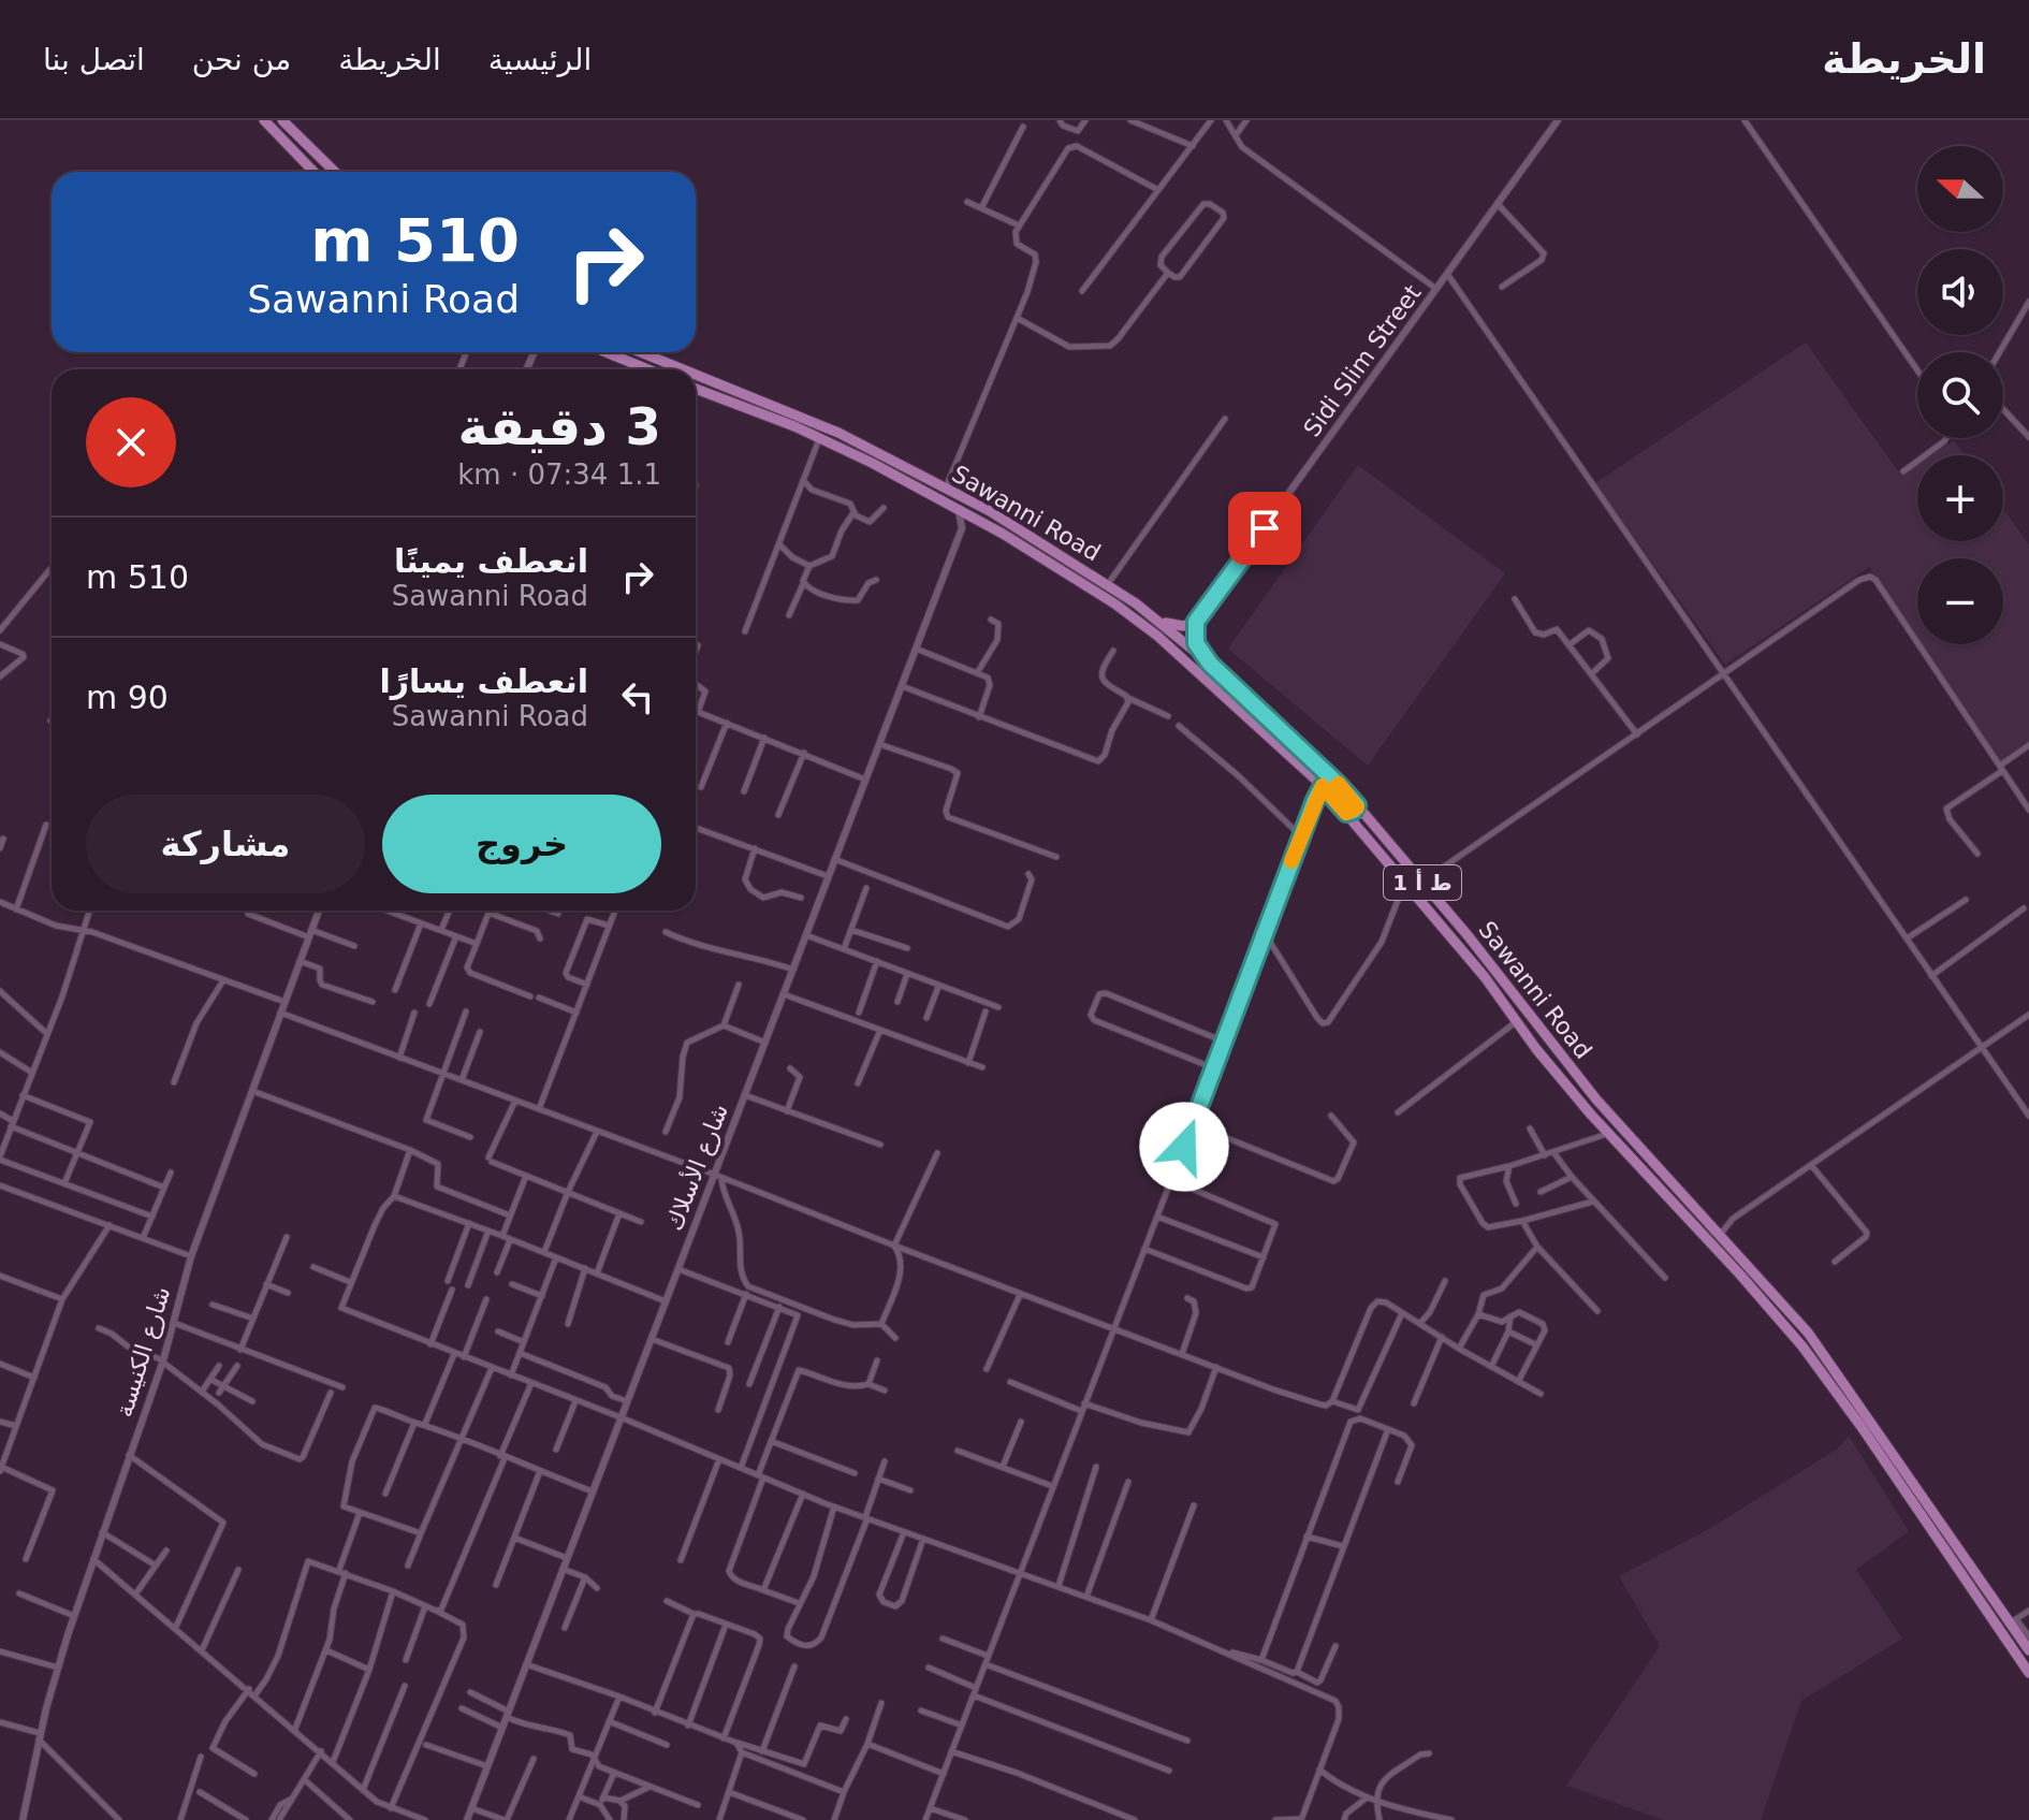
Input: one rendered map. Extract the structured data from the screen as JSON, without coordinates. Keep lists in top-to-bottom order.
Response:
{
  "streets": {
    "highway": ["Sawanni Road", "ط أ 1"],
    "main road": ["Sidi Slim Street", "شارع الأسلاك", "شارع الكنيسة"]
  },
  "north": "left",
  "page": {
    "header": "الخريطة",
    "nav": [
      "الرئيسية",
      "الخريطة",
      "من نحن",
      "اتصل بنا"
    ],
    "map_buttons": ["+", "−"],
    "turn": ["510 m", "Sawanni Road"],
    "heading": ["3 دقيقة", "1.1 km · 07:34"],
    "list": [
      {
        "name": "انعطف يمينًا",
        "note": "Sawanni Road",
        "value": "510 m"
      },
      {
        "name": "انعطف يسارًا",
        "note": "Sawanni Road",
        "value": "90 m"
      }
    ],
    "buttons": ["خروج", "مشاركة"]
  }
}
